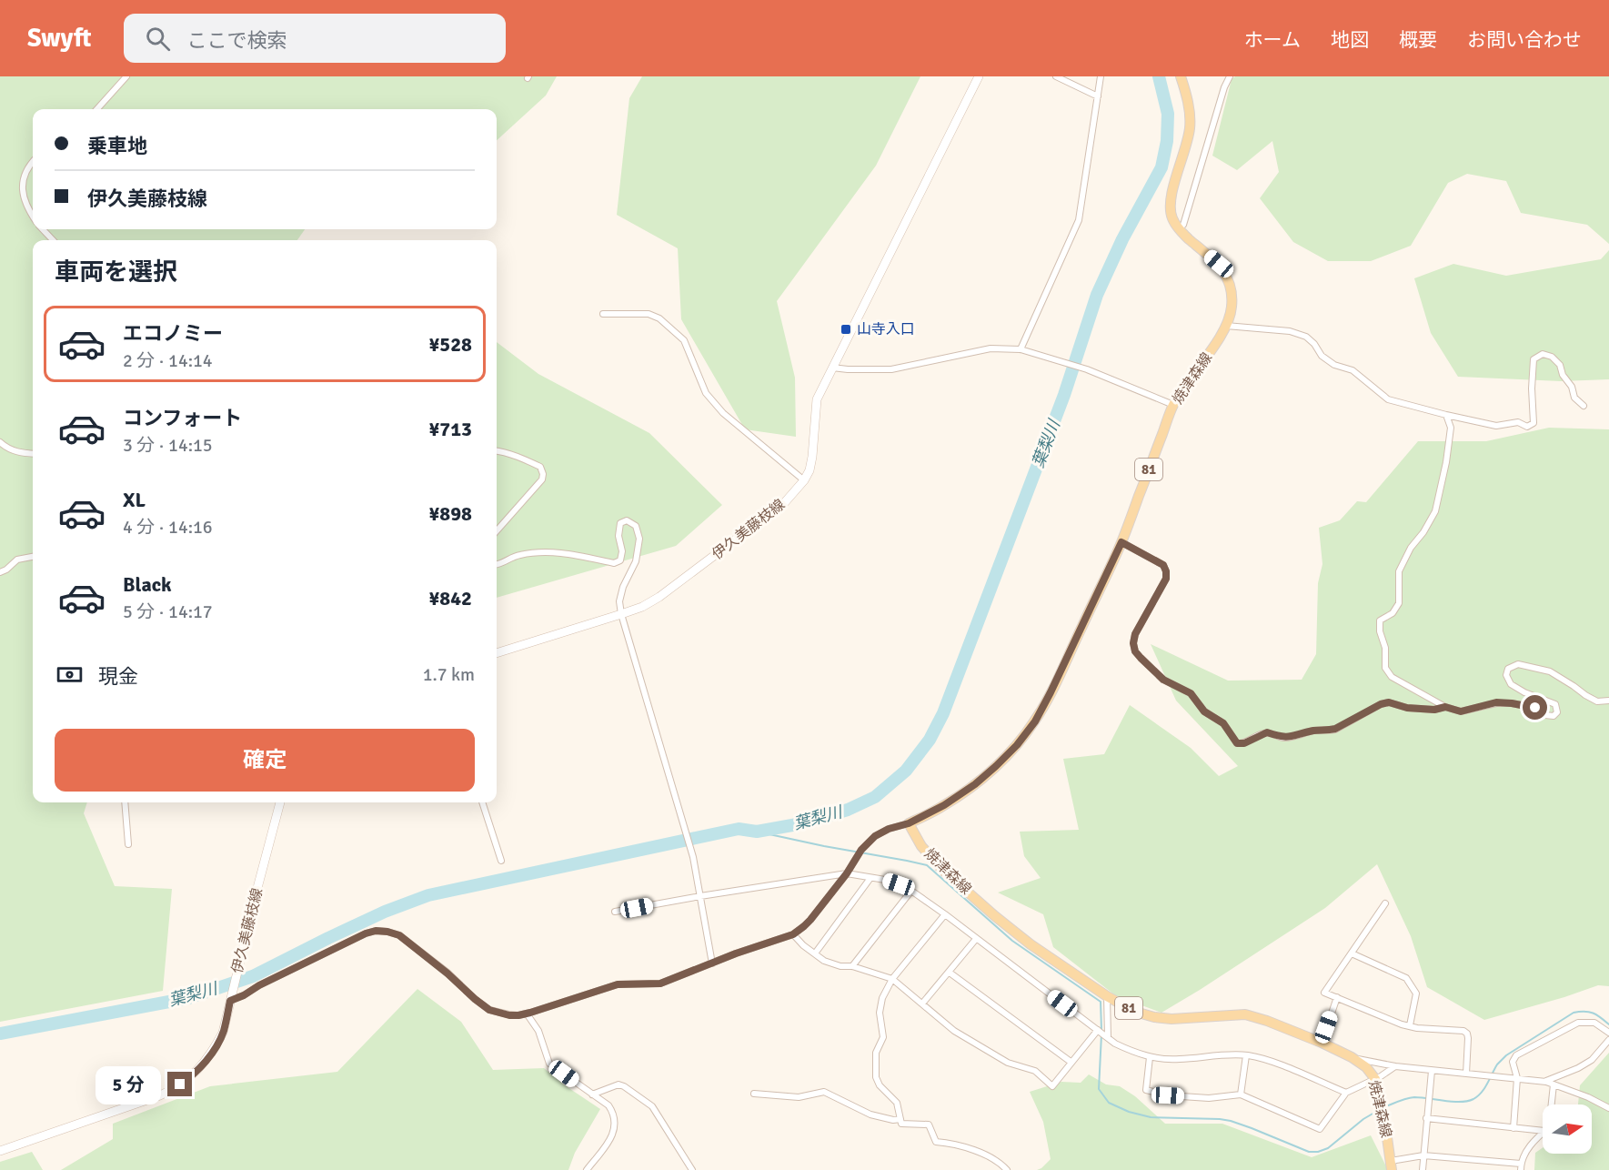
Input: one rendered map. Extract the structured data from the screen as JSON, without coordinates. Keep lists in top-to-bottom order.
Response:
{
  "streets": {
    "main road": ["焼津森線", "81", "伊久美藤枝線"]
  },
  "water": ["葉梨川"],
  "places": {
    "transit": ["山寺入口"]
  },
  "north": "right",
  "page": {
    "header": "Swyft",
    "search": "ここで検索",
    "nav": [
      "ホーム",
      "地図",
      "概要",
      "お問い合わせ"
    ],
    "banner": ["乗車地", "伊久美藤枝線"],
    "heading": "車両を選択",
    "list": [
      {
        "name": "エコノミー",
        "note": "2 分 · 14:14",
        "value": "¥528"
      },
      {
        "name": "コンフォート",
        "note": "3 分 · 14:15",
        "value": "¥713"
      },
      {
        "name": "XL",
        "note": "4 分 · 14:16",
        "value": "¥898"
      },
      {
        "name": "Black",
        "note": "5 分 · 14:17",
        "value": "¥842"
      }
    ],
    "pay": ["現金", "1.7 km"],
    "buttons": "確定",
    "bubble": "5 分"
  }
}
